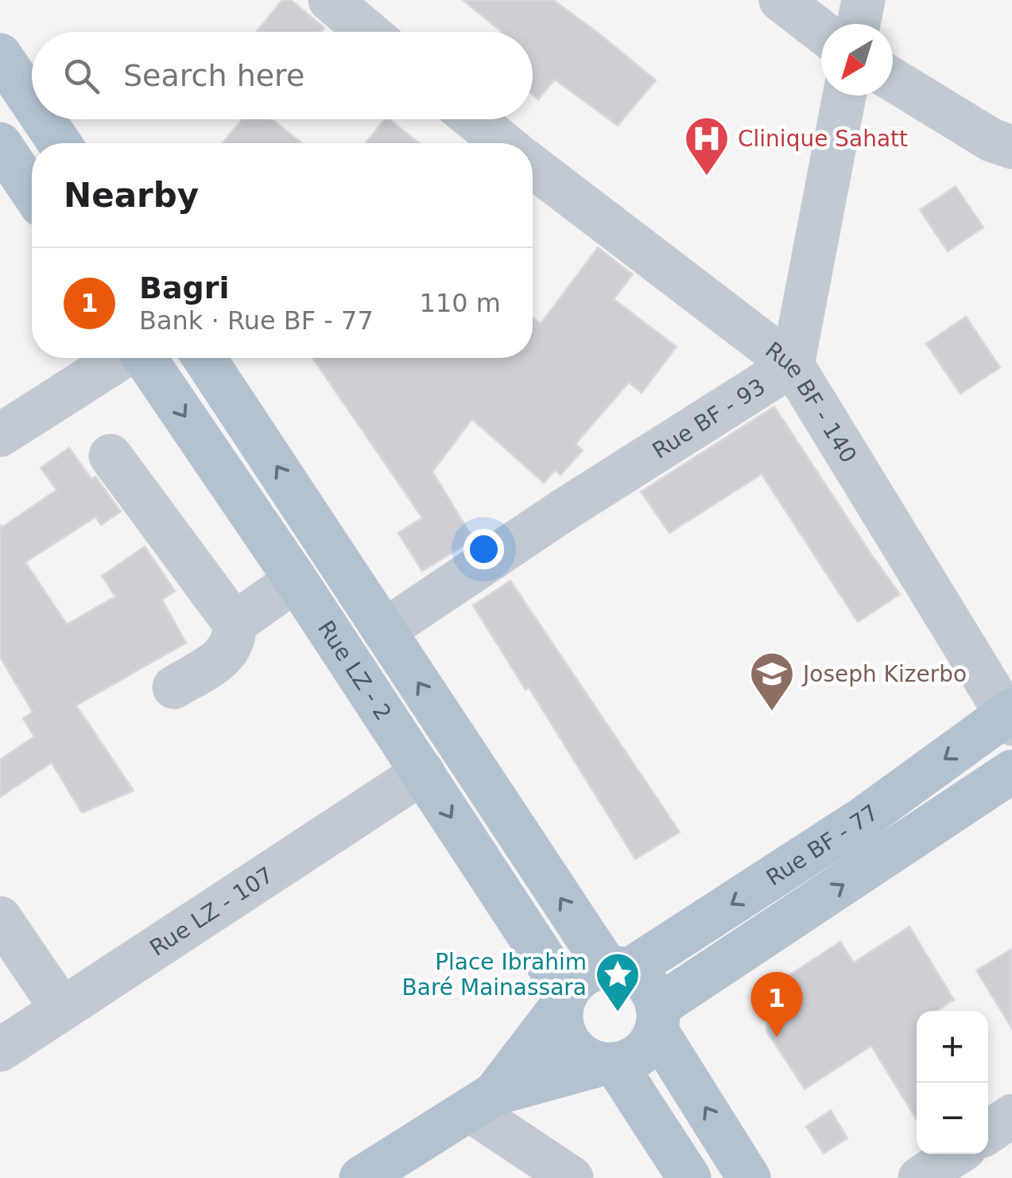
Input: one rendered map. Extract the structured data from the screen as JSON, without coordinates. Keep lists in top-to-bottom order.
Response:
{
  "streets": {
    "main road": ["Rue LZ - 2", "Rue BF - 77"],
    "street": ["Rue BF - 140", "Rue BF - 93", "Rue LZ - 107"]
  },
  "crossings": [
    ["Rue BF - 140", "Rue BF - 93"],
    ["Rue BF - 140", "Rue BF - 77"],
    ["Rue BF - 93", "Rue LZ - 2"],
    ["Rue LZ - 2", "Rue BF - 77"],
    ["Rue LZ - 2", "Rue LZ - 107"]
  ],
  "places": {
    "hospital": ["Clinique Sahatt"],
    "school or university": ["Joseph Kizerbo"],
    "place": ["Place Ibrahim Baré Mainassara"]
  },
  "north": "bottom left",
  "page": {
    "search": "Search here",
    "heading": "Nearby",
    "list": [
      {
        "mark": "1",
        "name": "Bagri",
        "note": "Bank · Rue BF - 77",
        "value": "110 m"
      }
    ],
    "pins": "1",
    "map_buttons": ["+", "−"]
  }
}
